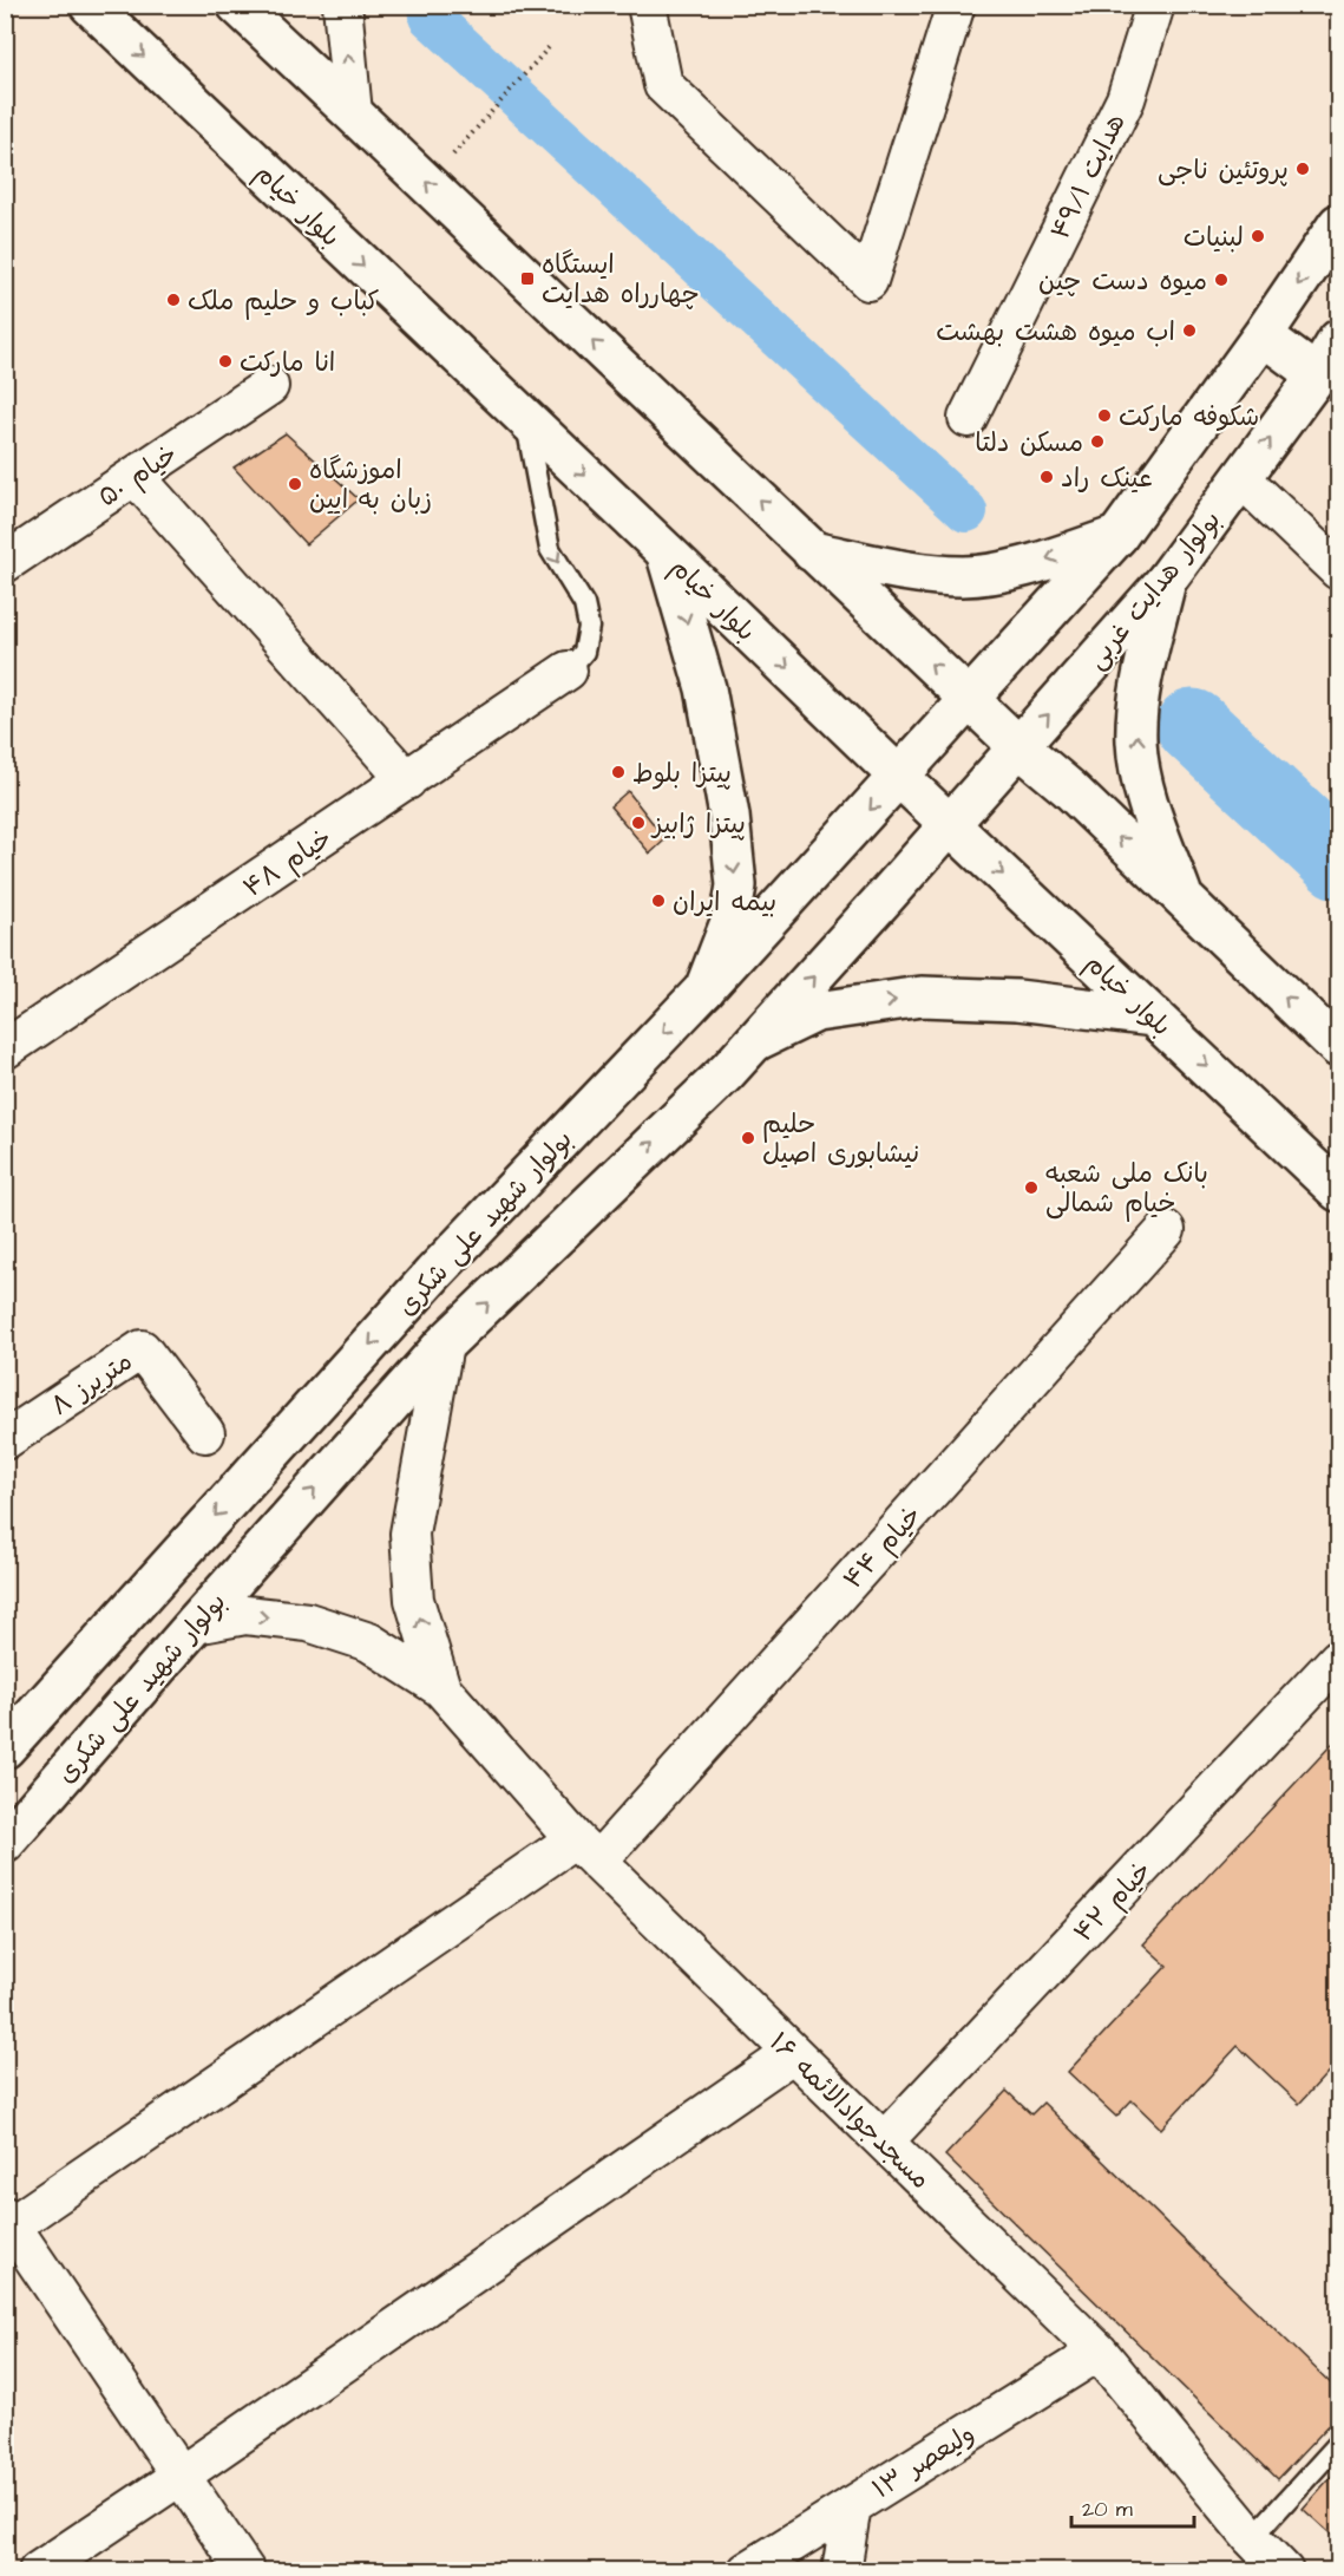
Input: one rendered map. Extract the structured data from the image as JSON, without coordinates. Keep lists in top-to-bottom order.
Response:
{
  "streets": {
    "main road": ["بلوار خیام", "بولوار هدایت غربی", "بولوار شهید علی شکری"],
    "street": [
      "هدایت ۴۹/۱",
      "خیام ۵۰",
      "خیام ۴۸",
      "۸ متریرز",
      "خیام ۴۴",
      "خیام ۴۲",
      "مسجدجوادالائمه ۱۶",
      "ولیعصر ۱۳"
    ]
  },
  "crossings": [
    ["بلوار خیام", "بولوار هدایت غربی"],
    ["بلوار خیام", "بولوار شهید علی شکری"],
    ["بولوار هدایت غربی", "بولوار شهید علی شکری"],
    ["خیام ۴۴", "مسجدجوادالائمه ۱۶"],
    ["خیام ۴۲", "مسجدجوادالائمه ۱۶"],
    ["مسجدجوادالائمه ۱۶", "ولیعصر ۱۳"]
  ],
  "places": {
    "other": [
      "پروتئین ناجی",
      "لبنیات",
      "میوه دست چین",
      "کباب و حلیم ملک",
      "اب میوه هشت بهشت",
      "انا مارکت",
      "شکوفه مارکت",
      "مسکن دلتا",
      "عینک راد",
      "اموزشگاه زبان به ایین",
      "پیتزا بلوط",
      "پیتزا ژابیز",
      "بیمه ایران",
      "حلیم نیشابوری اصیل",
      "بانک ملی شعبه خیام شمالی"
    ],
    "transit": ["ایستگاه چهارراه هدایت"]
  },
  "scale_bar": "20 m"
}
